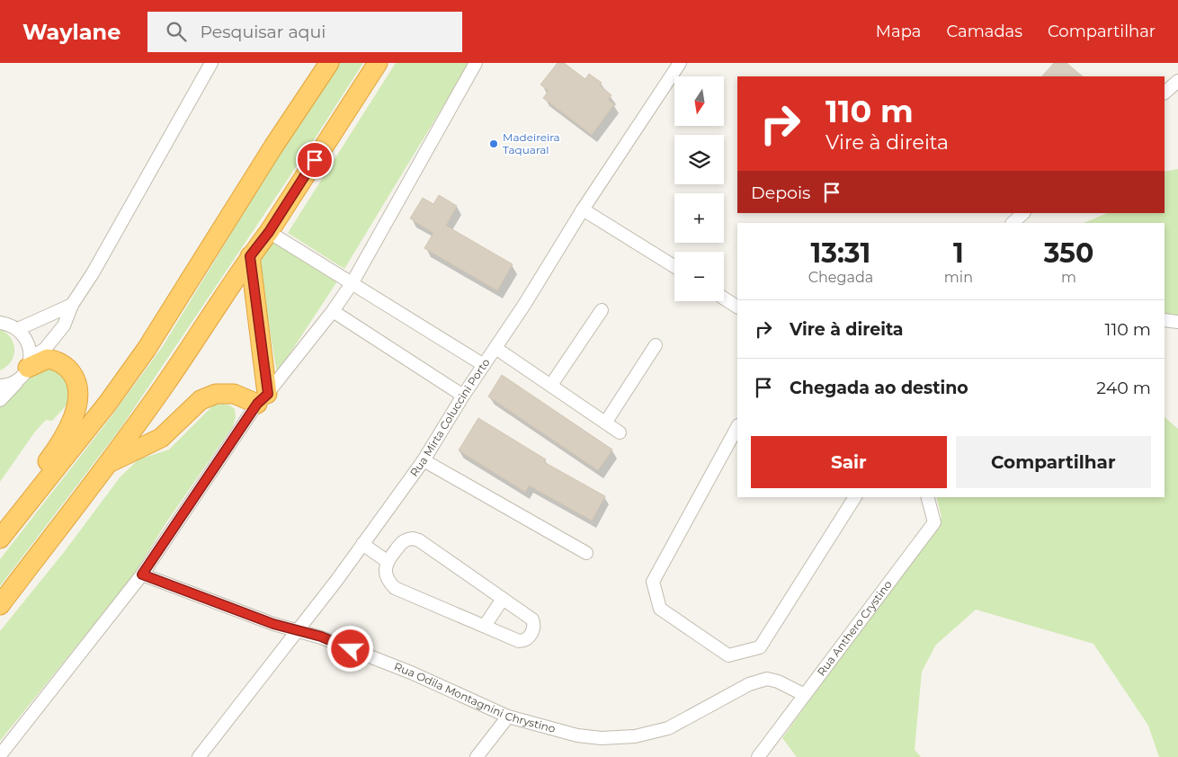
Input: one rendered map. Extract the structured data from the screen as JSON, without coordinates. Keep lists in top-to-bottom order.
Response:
{
  "streets": {
    "street": ["Rua Mirta Coluccini Porto", "Rua Anthero Crystino", "Rua Odila Montagnini Chrystino"]
  },
  "crossings": [
    ["Rua Mirta Coluccini Porto", "Rua Odila Montagnini Chrystino"],
    ["Rua Anthero Crystino", "Rua Odila Montagnini Chrystino"]
  ],
  "places": ["Madeireira Taquaral"],
  "north": "bottom",
  "page": {
    "header": "Waylane",
    "search": "Pesquisar aqui",
    "nav": ["Mapa", "Camadas", "Compartilhar"],
    "map_buttons": ["+", "−"],
    "turn": ["110 m", "Vire à direita"],
    "then": "Depois",
    "eta": [
      "13:31",
      "Chegada",
      "1",
      "min",
      "350",
      "m"
    ],
    "list": [
      {
        "name": "Vire à direita",
        "value": "110 m"
      },
      {
        "name": "Chegada ao destino",
        "value": "240 m"
      }
    ],
    "buttons": ["Sair", "Compartilhar"]
  }
}
